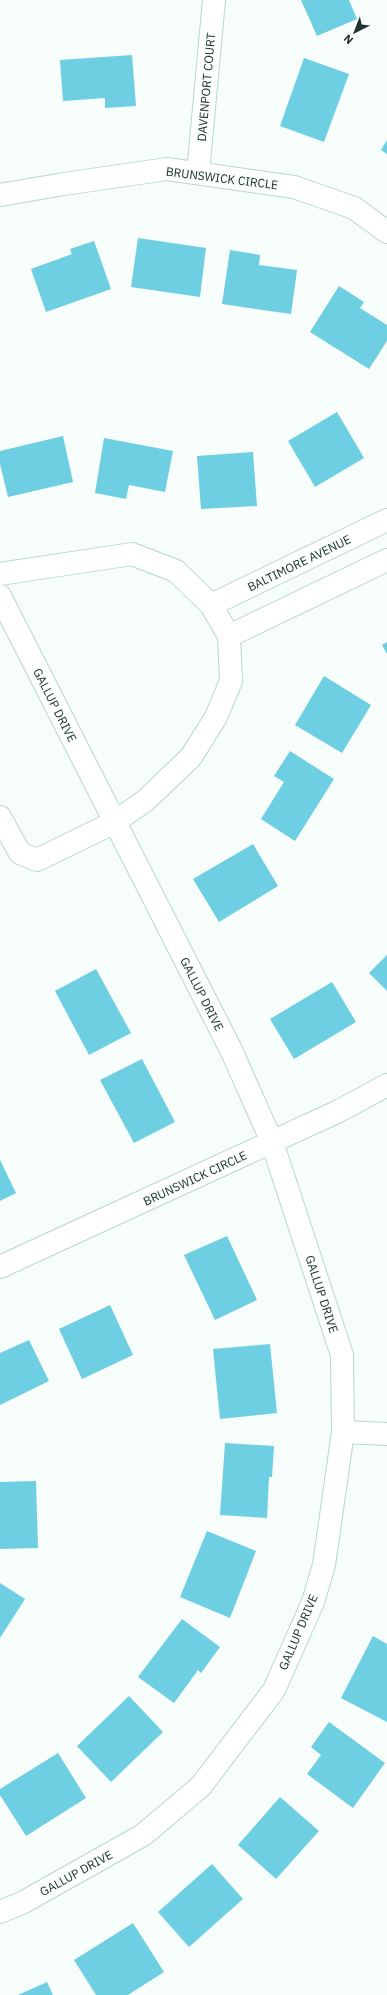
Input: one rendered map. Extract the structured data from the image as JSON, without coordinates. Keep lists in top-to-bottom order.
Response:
{
  "streets": {
    "street": [
      "DAVENPORT COURT",
      "BRUNSWICK CIRCLE",
      "BALTIMORE AVENUE",
      "GALLUP DRIVE"
    ]
  },
  "crossings": [
    ["DAVENPORT COURT", "BRUNSWICK CIRCLE"],
    ["BRUNSWICK CIRCLE", "GALLUP DRIVE"]
  ],
  "north": "bottom left"
}
